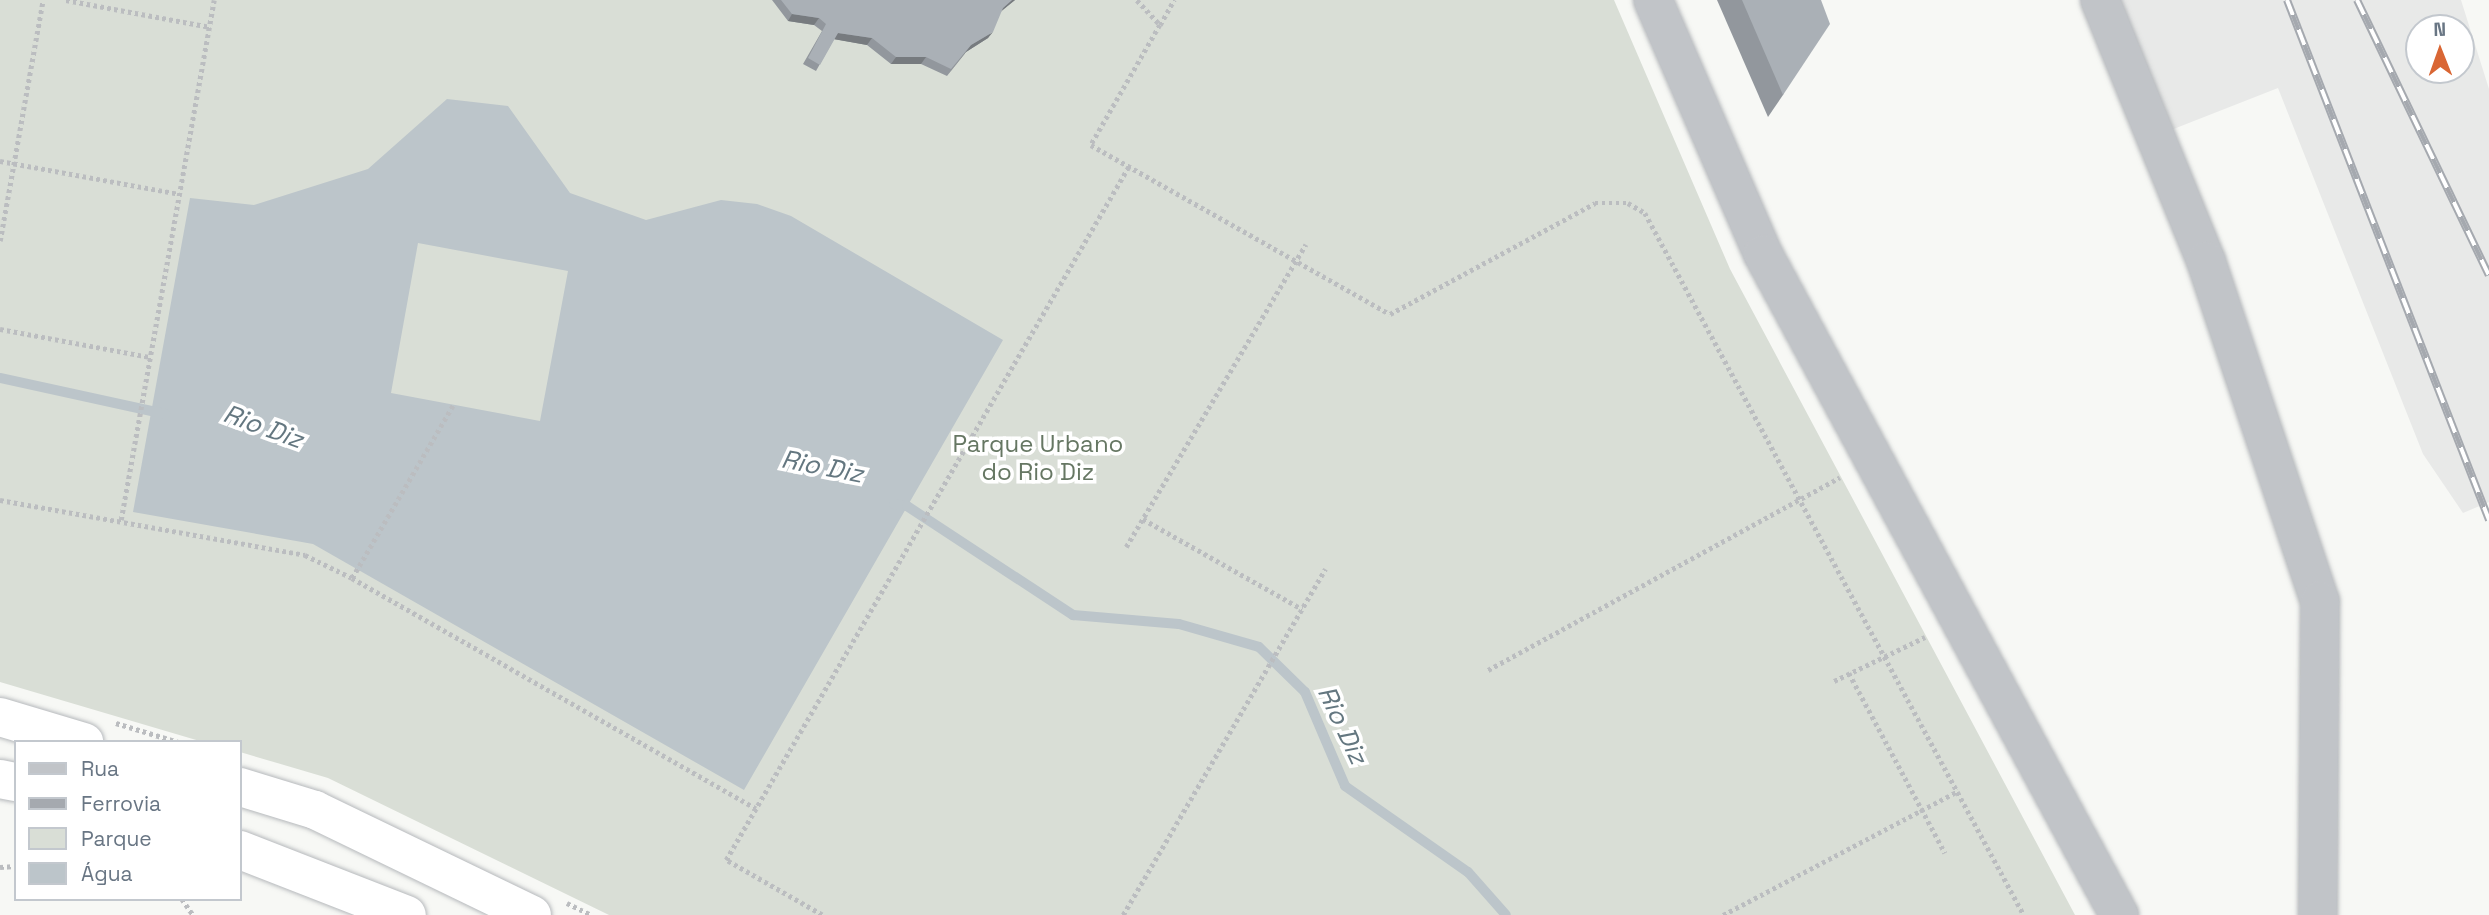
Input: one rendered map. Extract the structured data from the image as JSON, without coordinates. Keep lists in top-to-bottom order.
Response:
{
  "water": ["Rio Diz"],
  "parks": ["Parque Urbano do Rio Diz"],
  "legend": [
    "Rua",
    "Ferrovia",
    "Parque",
    "Água"
  ],
  "north": "top"
}
